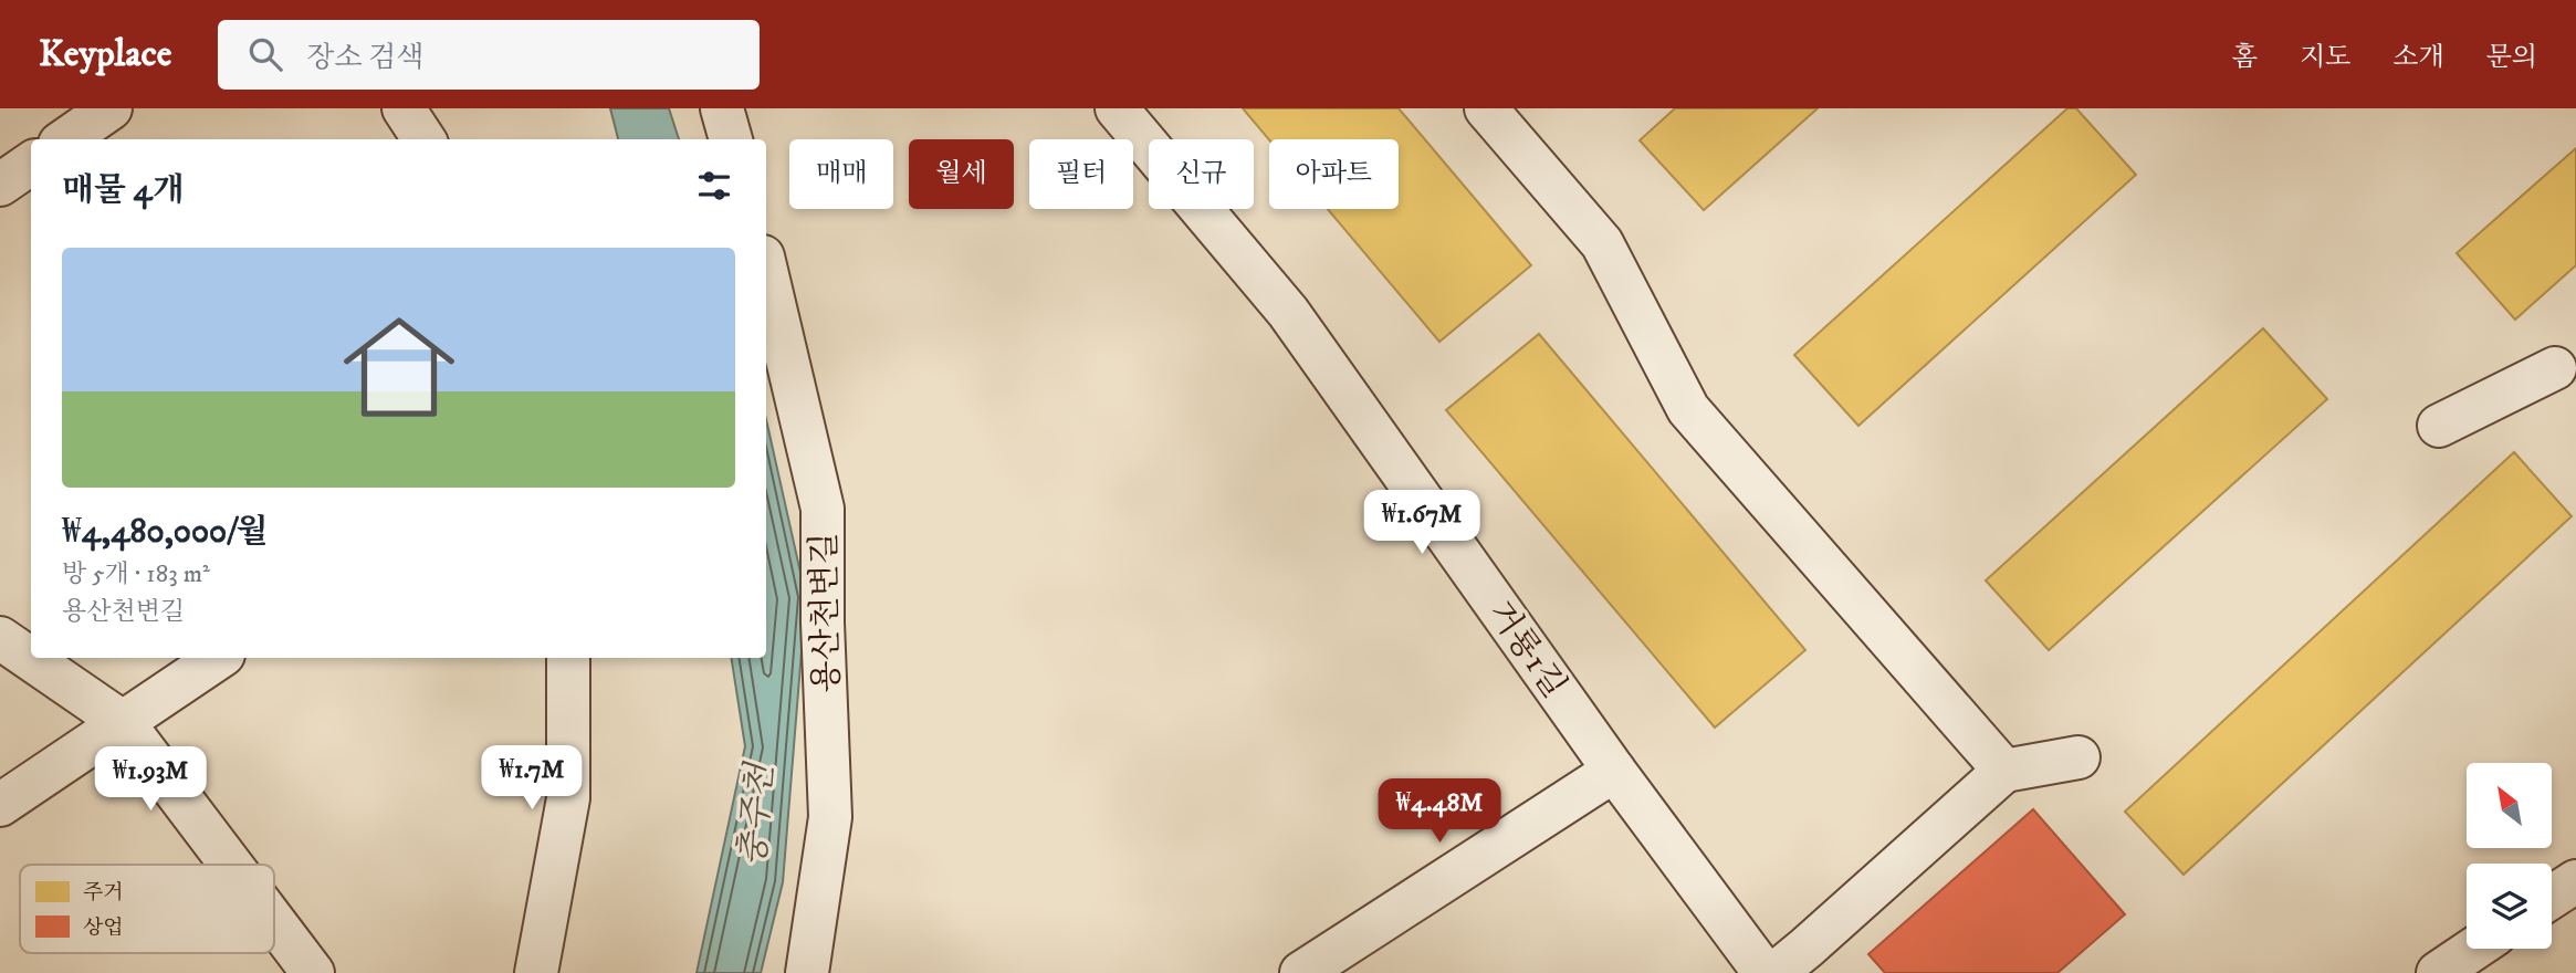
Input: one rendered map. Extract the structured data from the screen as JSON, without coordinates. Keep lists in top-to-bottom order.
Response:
{
  "streets": {
    "street": ["용산천변길", "거룡1길"]
  },
  "water": ["충주천"],
  "legend": ["주거", "상업"],
  "north": "top left",
  "page": {
    "header": "Keyplace",
    "search": "장소 검색",
    "nav": [
      "홈",
      "지도",
      "소개",
      "문의"
    ],
    "chip": [
      "매매",
      "월세",
      "필터",
      "신규",
      "아파트"
    ],
    "heading": "매물 4개",
    "list": [
      {
        "name": "₩4,480,000/월",
        "note": "방 5개 · 183 m² · 용산천변길"
      }
    ],
    "price": [
      "₩1.67M",
      "₩1.7M",
      "₩1.93M",
      "₩4.48M"
    ]
  }
}
